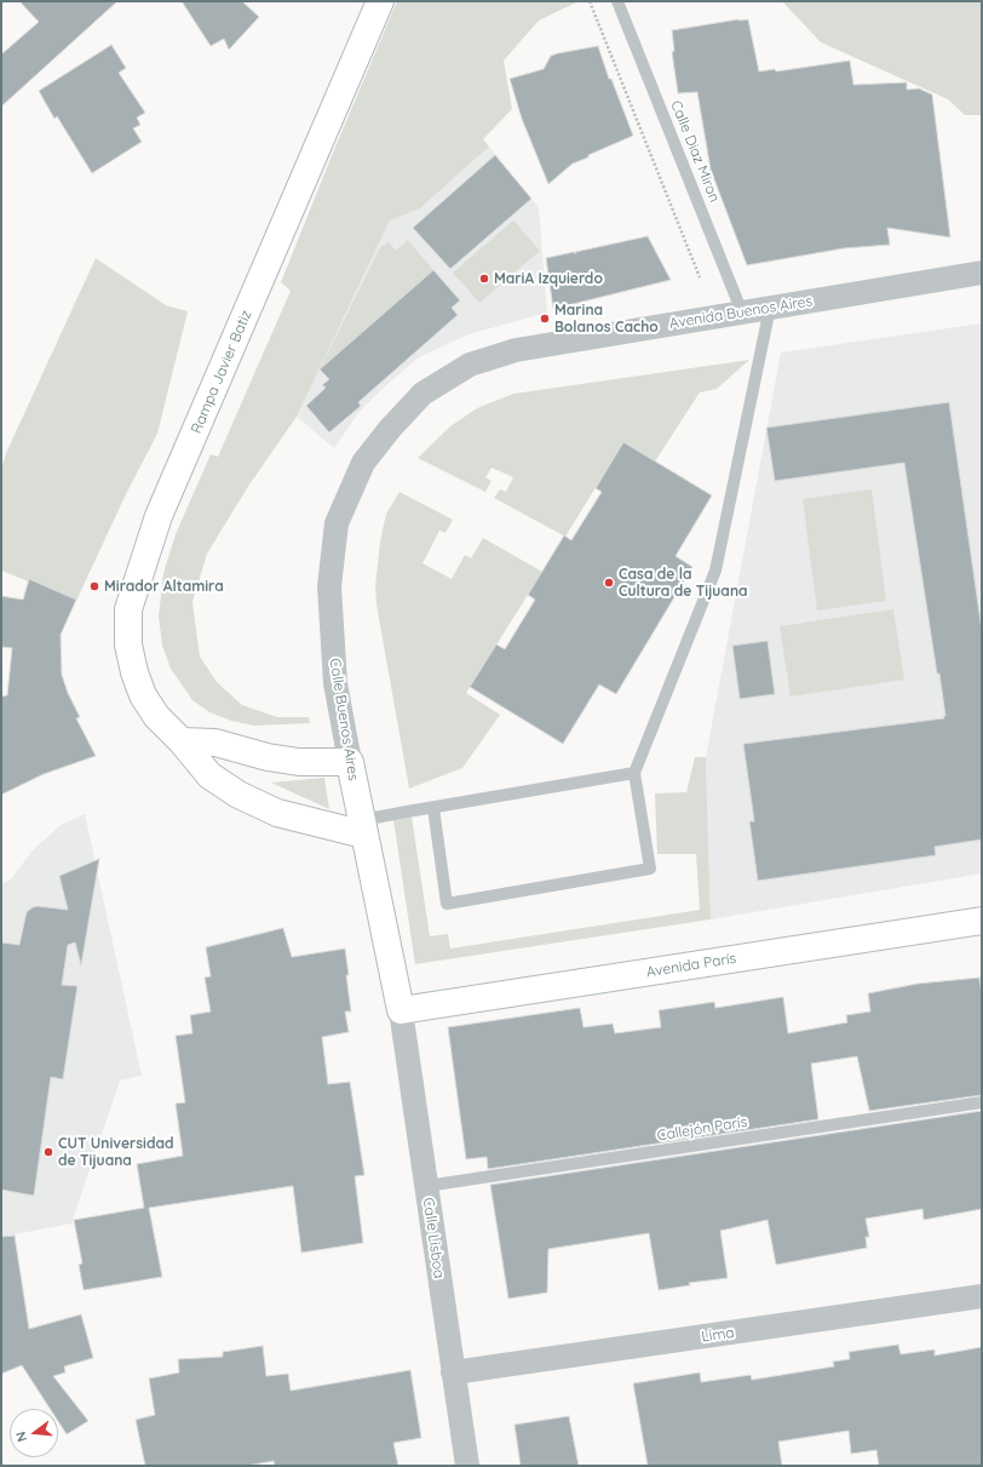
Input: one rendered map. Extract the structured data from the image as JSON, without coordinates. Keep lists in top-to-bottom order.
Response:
{
  "streets": {
    "main road": ["Rampa Javier Batiz", "Calle Buenos Aires", "Avenida París"],
    "street": ["Avenida Buenos Aires", "Calle Lisboa", "Lima"],
    "lane": ["Calle Diaz Miron", "Callejón París"]
  },
  "crossings": [
    ["Calle Diaz Miron", "Avenida Buenos Aires"],
    ["Avenida Buenos Aires", "Calle Buenos Aires"],
    ["Rampa Javier Batiz", "Calle Buenos Aires"],
    ["Calle Buenos Aires", "Avenida París"],
    ["Calle Buenos Aires", "Calle Lisboa"],
    ["Avenida París", "Calle Lisboa"],
    ["Callejón París", "Calle Lisboa"],
    ["Calle Lisboa", "Lima"]
  ],
  "places": [
    "MariA Izquierdo",
    "Marina Bolanos Cacho",
    "Casa de la Cultura de Tijuana",
    "Mirador Altamira",
    "CUT Universidad de Tijuana"
  ],
  "north": "left"
}
